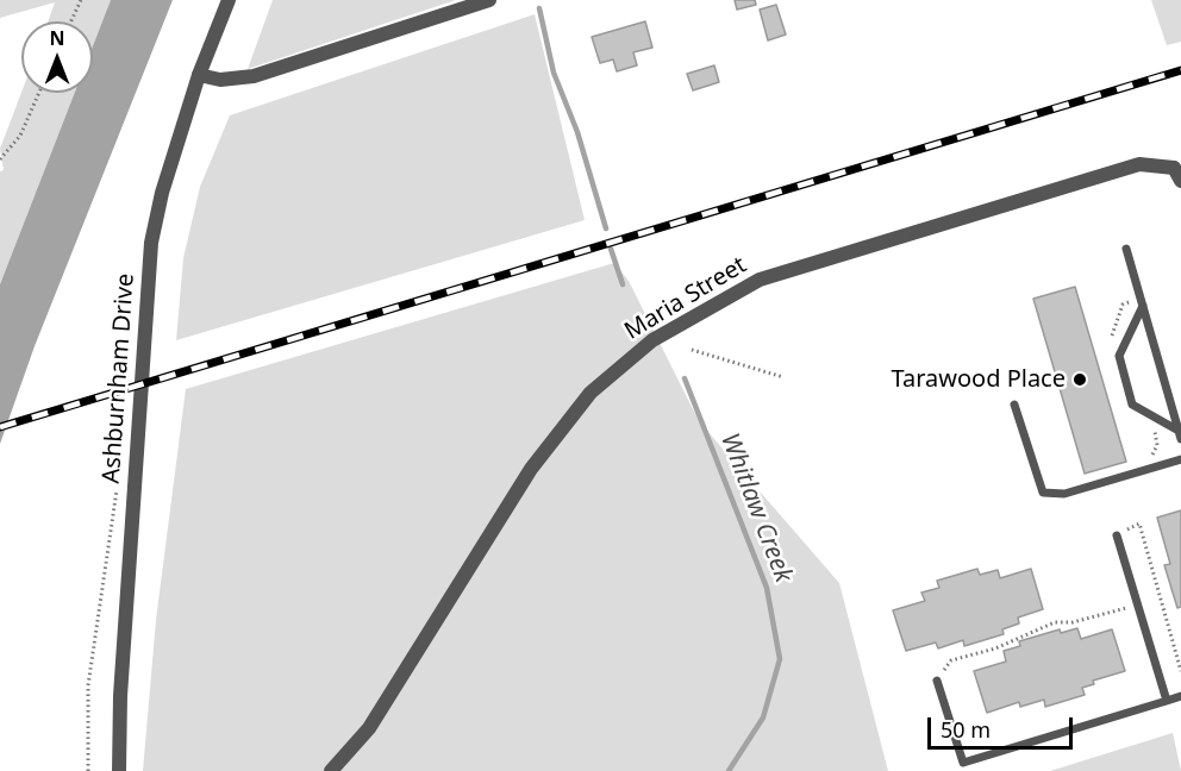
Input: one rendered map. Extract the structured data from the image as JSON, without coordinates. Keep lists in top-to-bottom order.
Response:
{
  "streets": {
    "street": ["Maria Street", "Ashburnham Drive"]
  },
  "water": ["Whitlaw Creek"],
  "places": ["Tarawood Place"],
  "scale_bar": "50 m",
  "north": "top"
}
